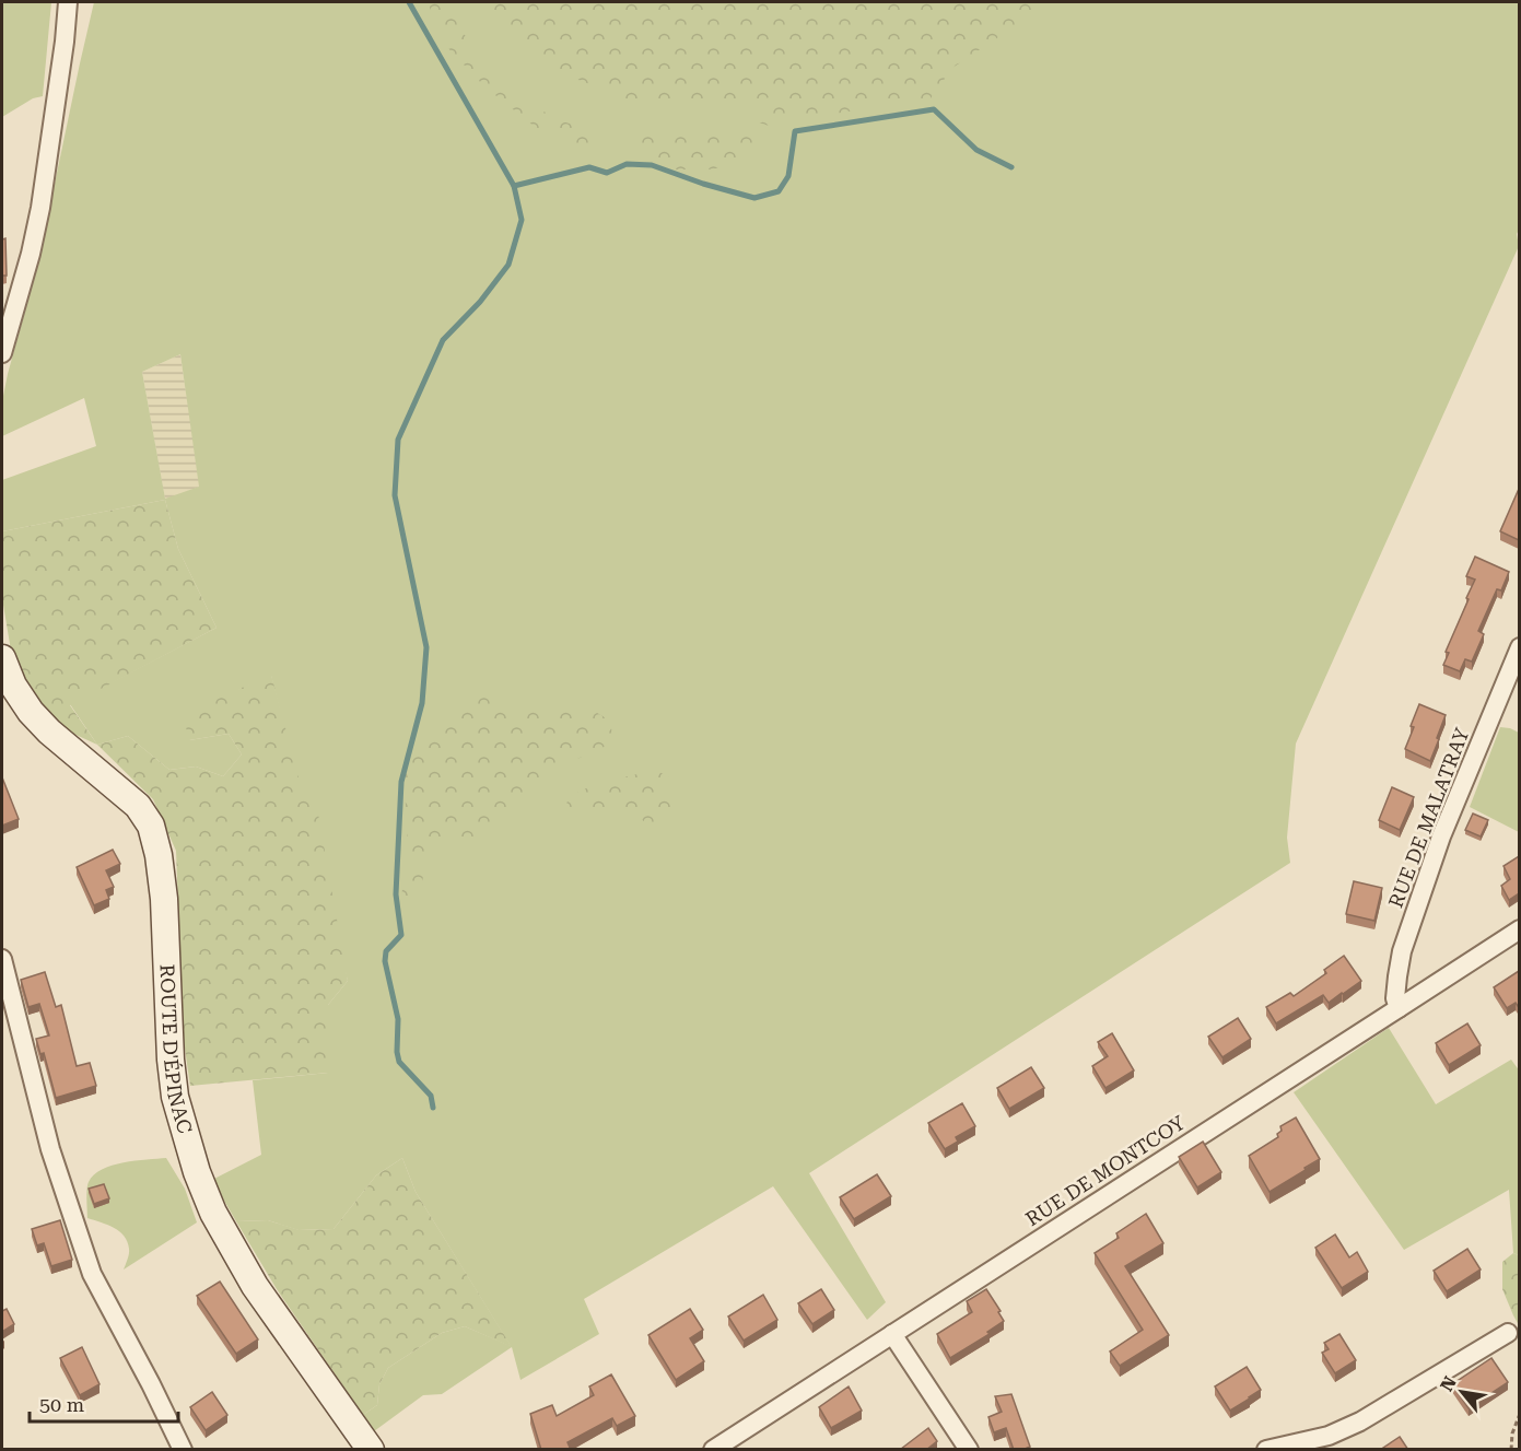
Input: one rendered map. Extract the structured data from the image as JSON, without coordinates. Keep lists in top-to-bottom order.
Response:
{
  "streets": {
    "main road": ["ROUTE D'ÉPINAC"],
    "street": ["RUE DE MALATRAY", "RUE DE MONTCOY"]
  },
  "crossings": [
    ["RUE DE MALATRAY", "RUE DE MONTCOY"]
  ],
  "scale_bar": "50 m",
  "north": "top left"
}
